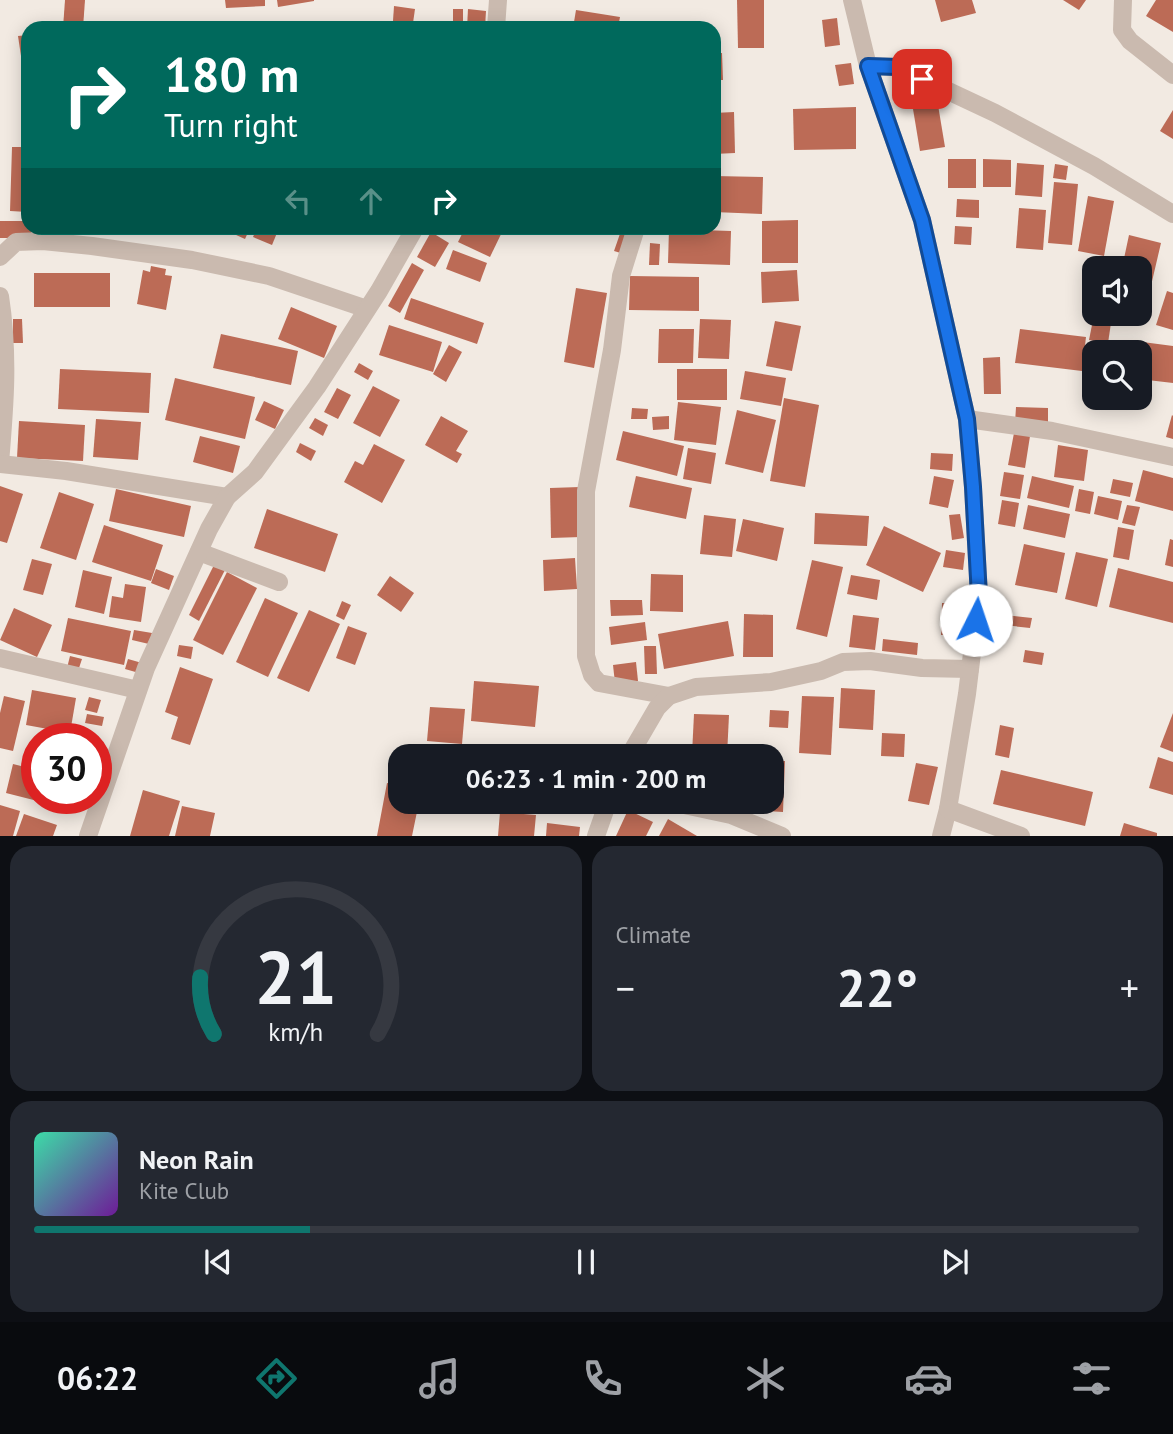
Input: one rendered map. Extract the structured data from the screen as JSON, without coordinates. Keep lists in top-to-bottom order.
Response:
{
  "page": {
    "turn": ["180 m", "Turn right"],
    "limit": "30",
    "trip": "06:23 · 1 min · 200 m",
    "tile": "Climate",
    "heat": ["−", "22°", "+"],
    "song": ["Neon Rain", "Kite Club"],
    "tabs": "06:22",
    "gauge": ["21", "km/h"]
  }
}
